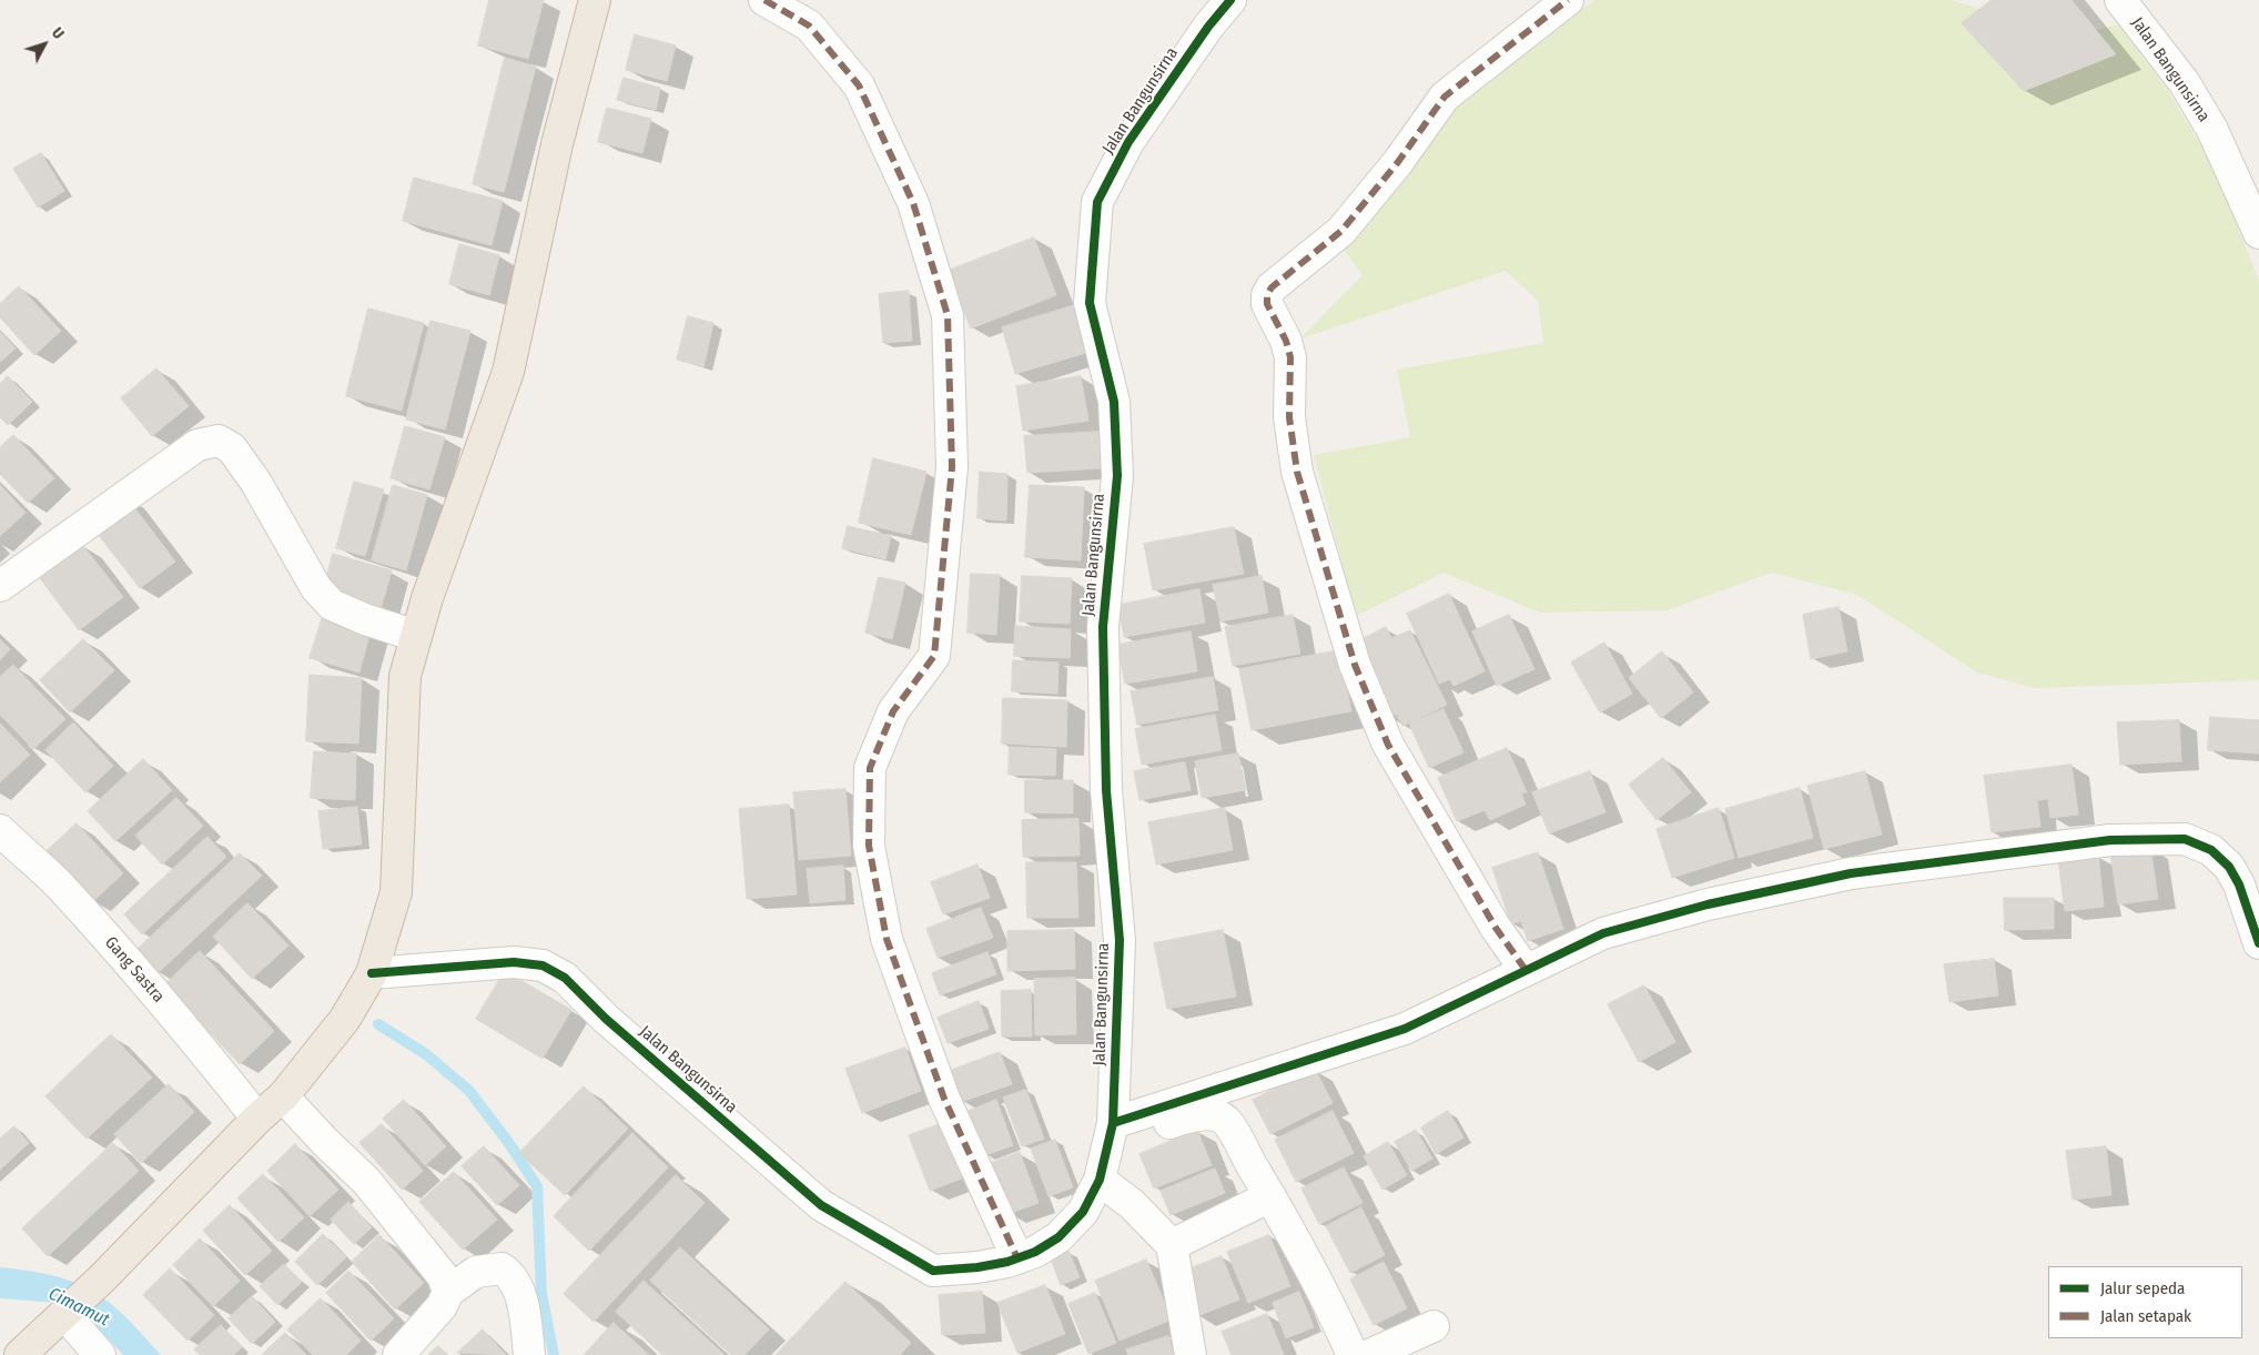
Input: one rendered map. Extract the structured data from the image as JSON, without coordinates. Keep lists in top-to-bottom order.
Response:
{
  "streets": {
    "street": ["Jalan Bangunsirna", "Gang Sastra"]
  },
  "water": ["Cimamut"],
  "legend": ["Jalur sepeda", "Jalan setapak"],
  "north": "top right"
}
